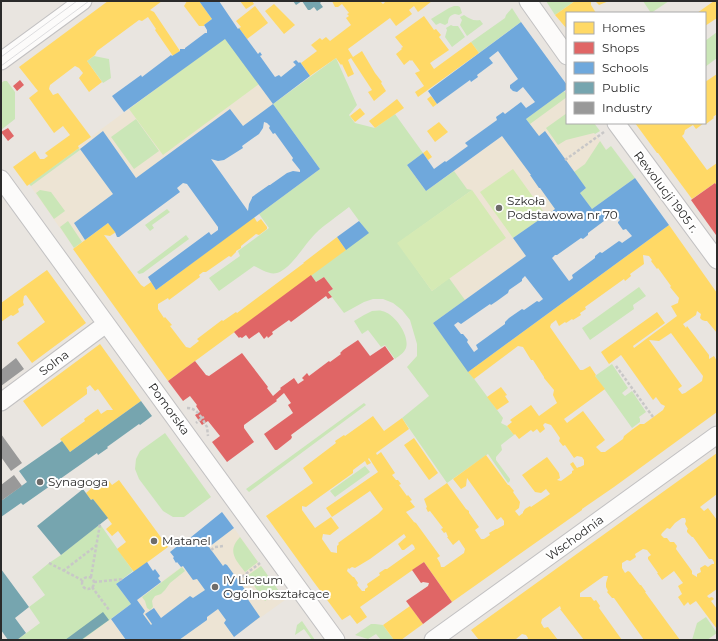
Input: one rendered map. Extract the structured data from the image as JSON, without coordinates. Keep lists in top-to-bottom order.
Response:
{
  "streets": {
    "street": [
      "Rewolucji 1905 r.",
      "Solna",
      "Pomorska",
      "Wschodnia"
    ]
  },
  "crossings": [
    ["Solna", "Pomorska"]
  ],
  "places": [
    "Szkoła Podstawowa nr 70",
    "Synagoga",
    "Matanel",
    "IV Liceum Ogólnokształcące"
  ],
  "legend": [
    "Homes",
    "Shops",
    "Schools",
    "Public",
    "Industry"
  ]
}
